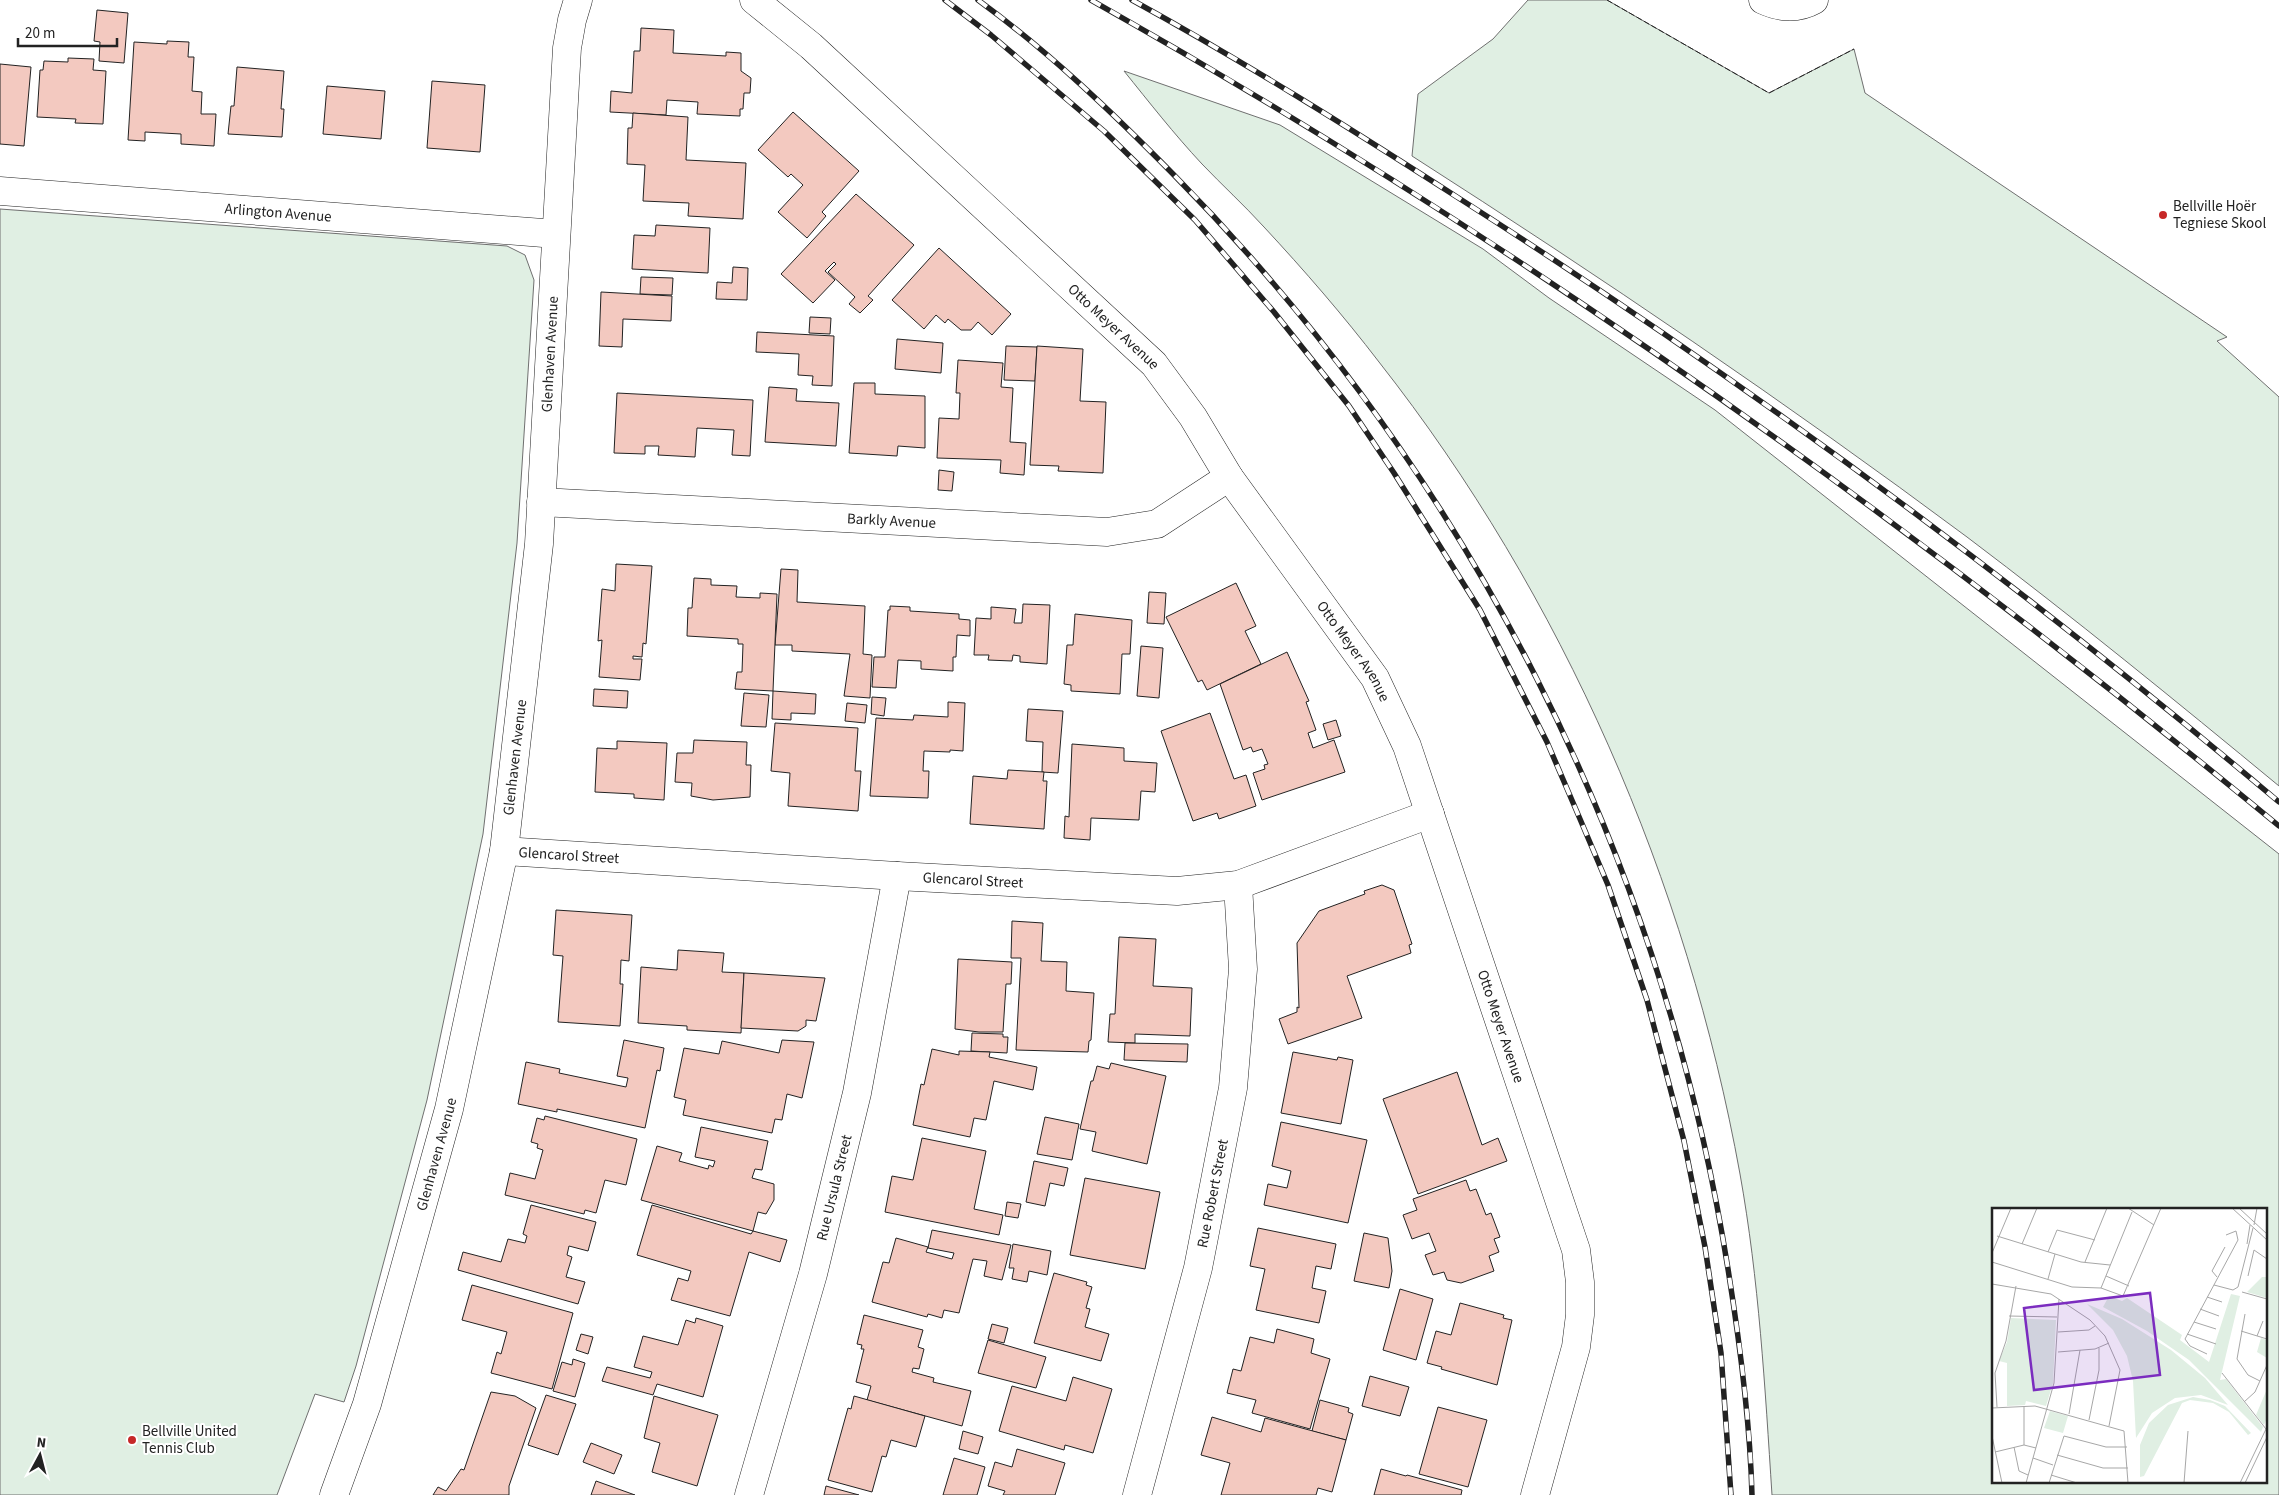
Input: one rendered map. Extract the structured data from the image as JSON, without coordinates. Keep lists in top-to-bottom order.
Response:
{
  "streets": {
    "street": [
      "Arlington Avenue",
      "Otto Meyer Avenue",
      "Glenhaven Avenue",
      "Barkly Avenue",
      "Glencarol Street",
      "Rue Ursula Street",
      "Rue Robert Street"
    ]
  },
  "crossings": [
    ["Arlington Avenue", "Glenhaven Avenue"],
    ["Otto Meyer Avenue", "Barkly Avenue"],
    ["Otto Meyer Avenue", "Glencarol Street"],
    ["Glenhaven Avenue", "Barkly Avenue"],
    ["Glenhaven Avenue", "Glencarol Street"],
    ["Glencarol Street", "Rue Ursula Street"],
    ["Glencarol Street", "Rue Robert Street"]
  ],
  "places": ["Bellville Hoër Tegniese Skool", "Bellville United Tennis Club"],
  "scale_bar": "20 m",
  "north": "top"
}
